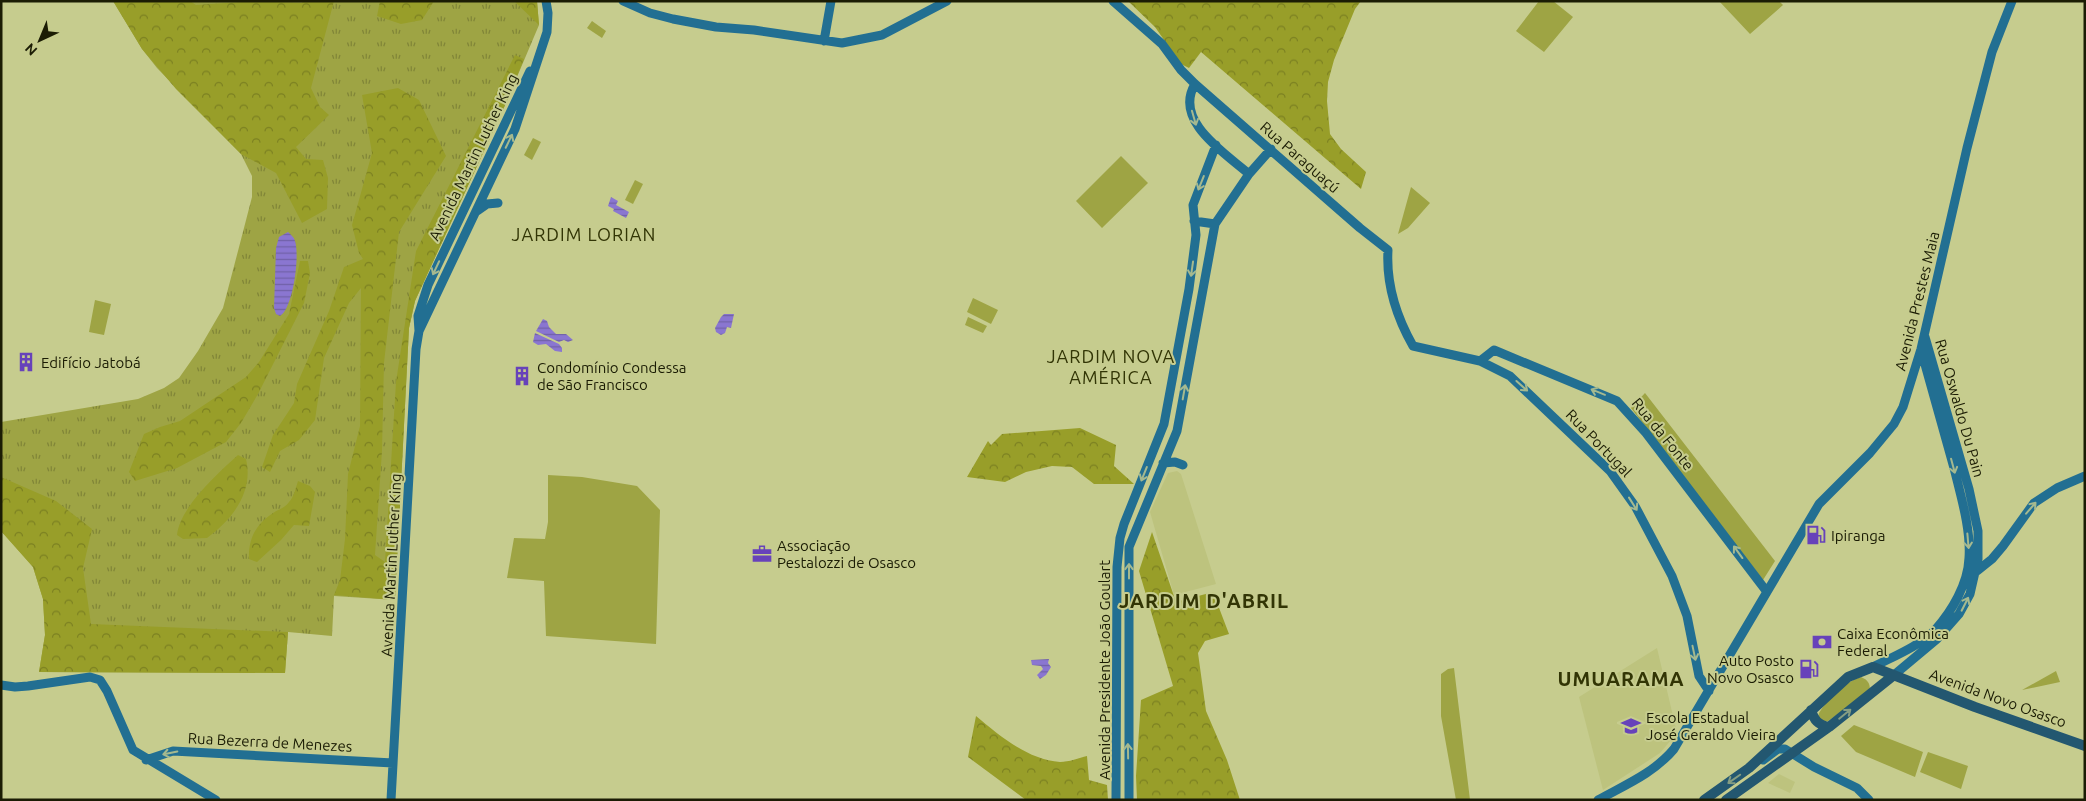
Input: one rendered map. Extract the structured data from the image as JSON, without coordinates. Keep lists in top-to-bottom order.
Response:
{
  "streets": {
    "main road": [
      "Avenida Martin Luther King",
      "Rua Paraguaçú",
      "Avenida Prestes Maia",
      "Rua Oswaldo Du Pain",
      "Rua da Fonte",
      "Rua Portugal",
      "Avenida Presidente João Goulart",
      "Avenida Novo Osasco",
      "Rua Bezerra de Menezes"
    ]
  },
  "crossings": [
    ["Avenida Martin Luther King", "Rua Bezerra de Menezes"],
    ["Rua Paraguaçú", "Rua Portugal"],
    ["Avenida Prestes Maia", "Rua Oswaldo Du Pain"],
    ["Avenida Prestes Maia", "Rua da Fonte"],
    ["Avenida Prestes Maia", "Rua Portugal"],
    ["Rua da Fonte", "Rua Portugal"]
  ],
  "one_way": ["Rua da Fonte", "Rua Portugal", "Rua Bezerra de Menezes"],
  "districts": [
    "JARDIM LORIAN",
    "JARDIM NOVA AMÉRICA",
    "JARDIM D'ABRIL",
    "UMUARAMA"
  ],
  "places": {
    "building": ["Edifício Jatobá", "Condomínio Condessa de São Francisco"],
    "fuel station": ["Ipiranga", "Auto Posto Novo Osasco"],
    "office": ["Associação Pestalozzi de Osasco"],
    "bank": ["Caixa Econômica Federal"],
    "school or university": ["Escola Estadual José Geraldo Vieira"]
  },
  "north": "bottom left"
}
